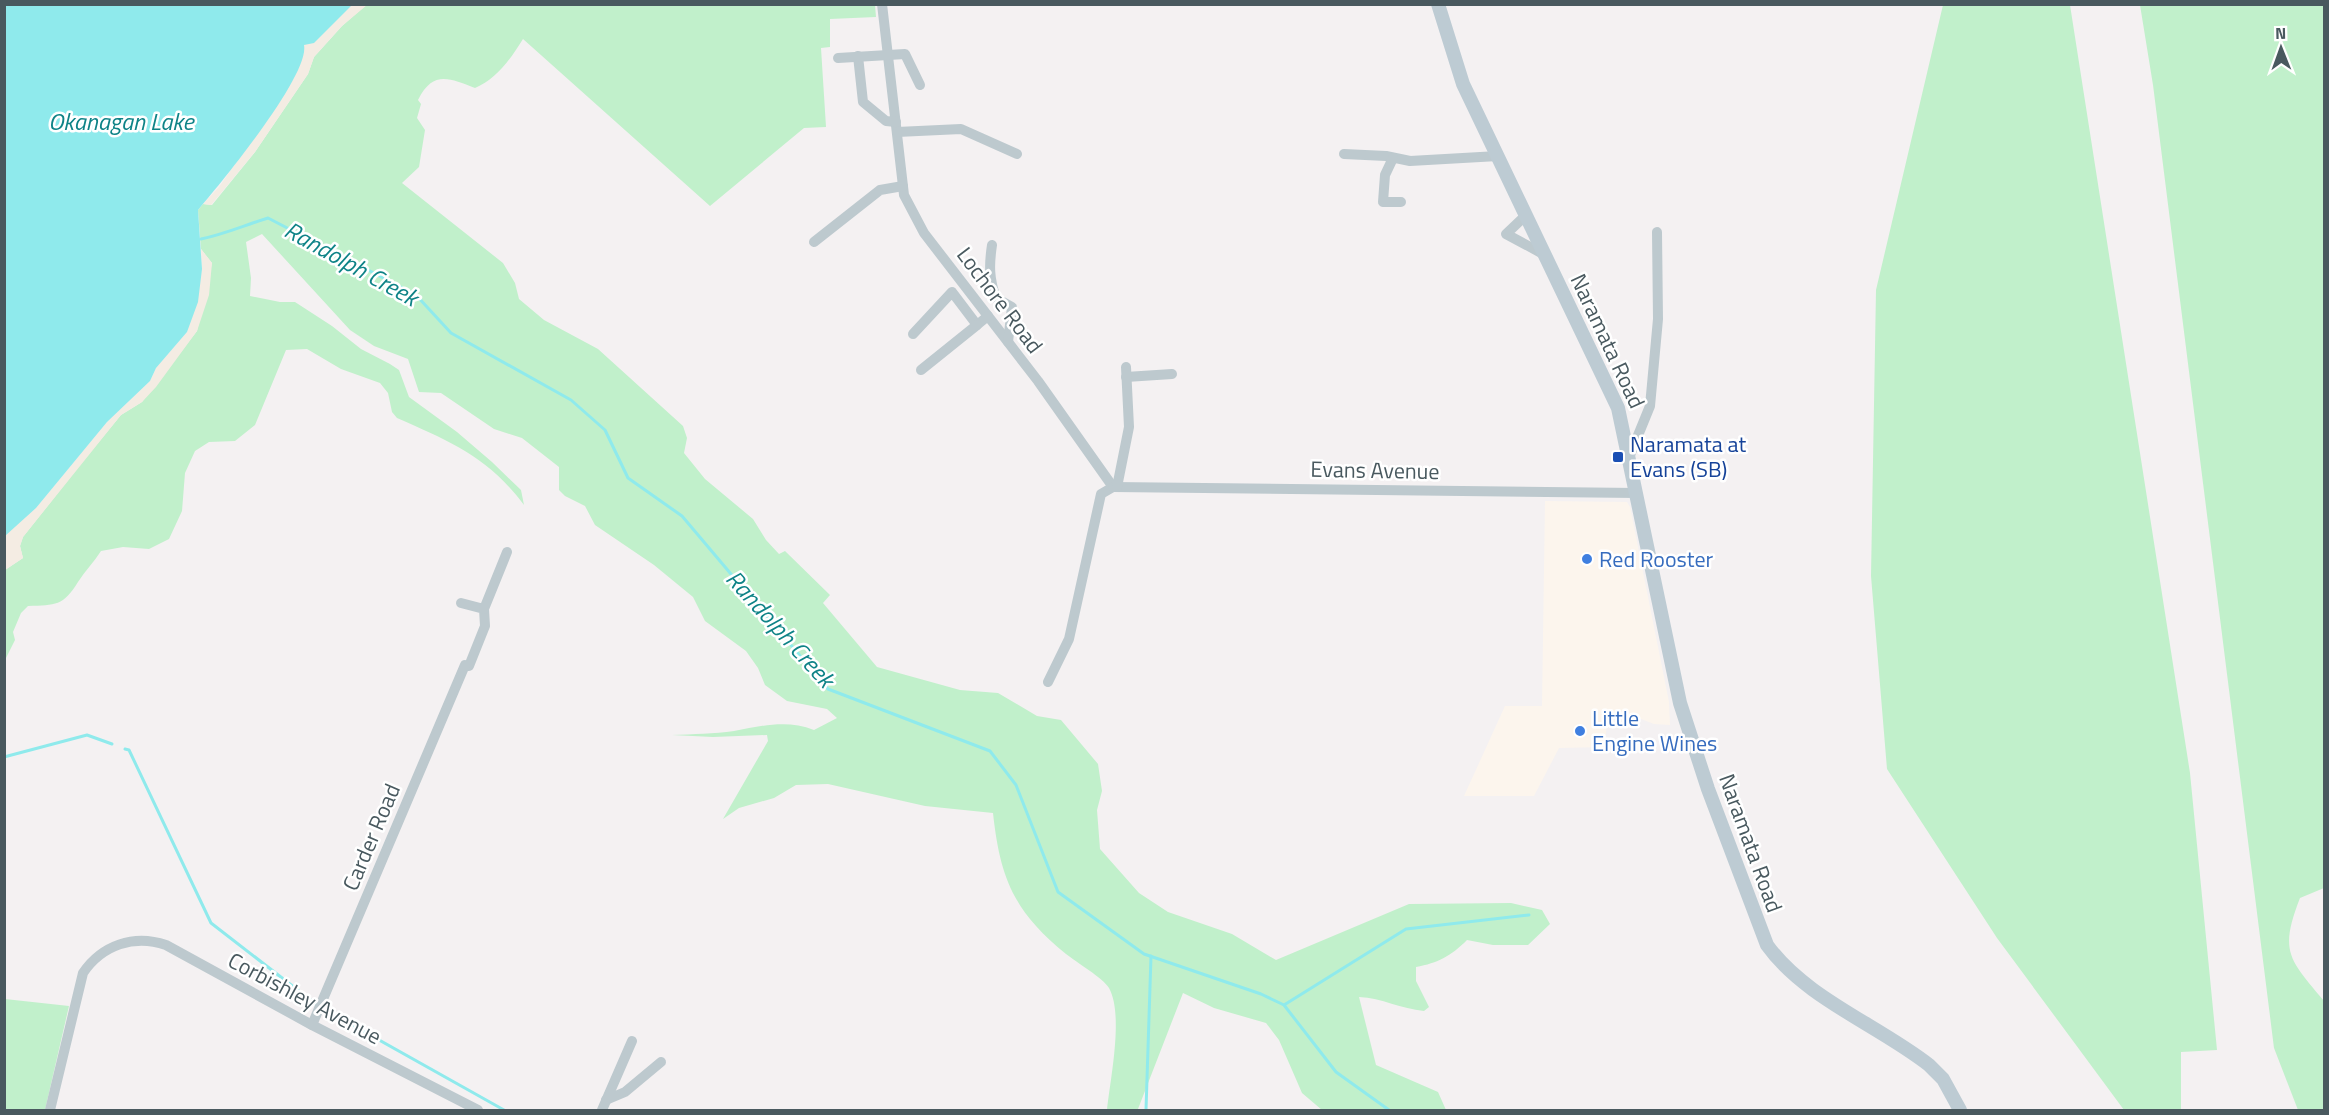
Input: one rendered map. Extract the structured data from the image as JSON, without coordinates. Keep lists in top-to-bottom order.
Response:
{
  "streets": {
    "main road": ["Naramata Road"],
    "street": [
      "Lochore Road",
      "Evans Avenue",
      "Carder Road",
      "Corbishley Avenue"
    ]
  },
  "crossings": [
    ["Lochore Road", "Evans Avenue"],
    ["Naramata Road", "Evans Avenue"],
    ["Carder Road", "Corbishley Avenue"]
  ],
  "water": ["Okanagan Lake", "Randolph Creek"],
  "places": {
    "transit": ["Naramata at Evans (SB)"],
    "other": ["Red Rooster", "Little Engine Wines"]
  },
  "north": "top"
}
